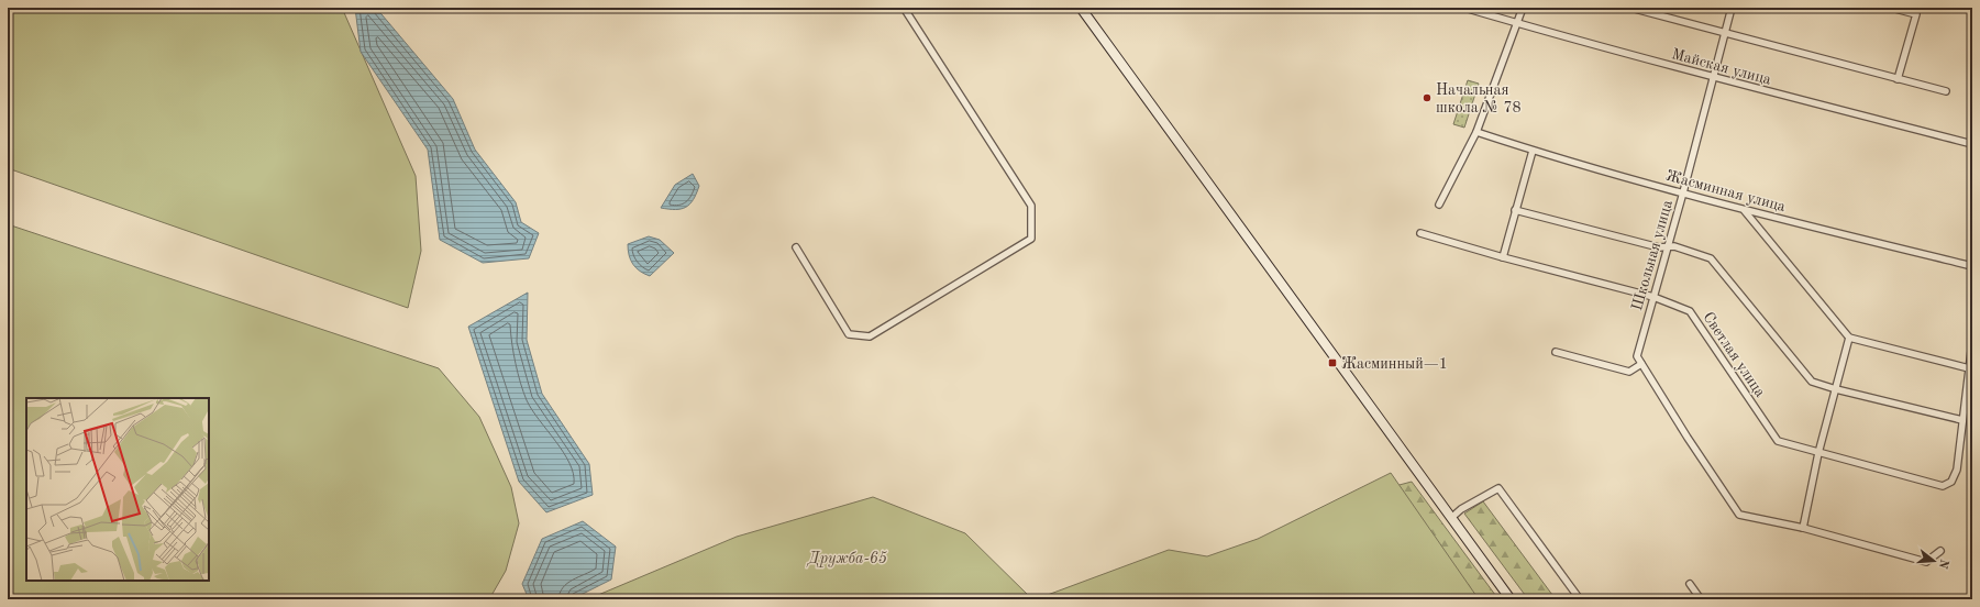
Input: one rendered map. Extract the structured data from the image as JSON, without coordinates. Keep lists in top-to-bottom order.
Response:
{
  "streets": {
    "street": [
      "Майская улица",
      "Жасминная улица",
      "Школьная улица",
      "Светлая улица"
    ]
  },
  "crossings": [
    ["Майская улица", "Школьная улица"],
    ["Жасминная улица", "Школьная улица"],
    ["Школьная улица", "Светлая улица"]
  ],
  "parks": ["Дружба-65"],
  "places": {
    "other": ["Начальная школа № 78"],
    "transit": ["Жасминный—1"]
  },
  "north": "right"
}
